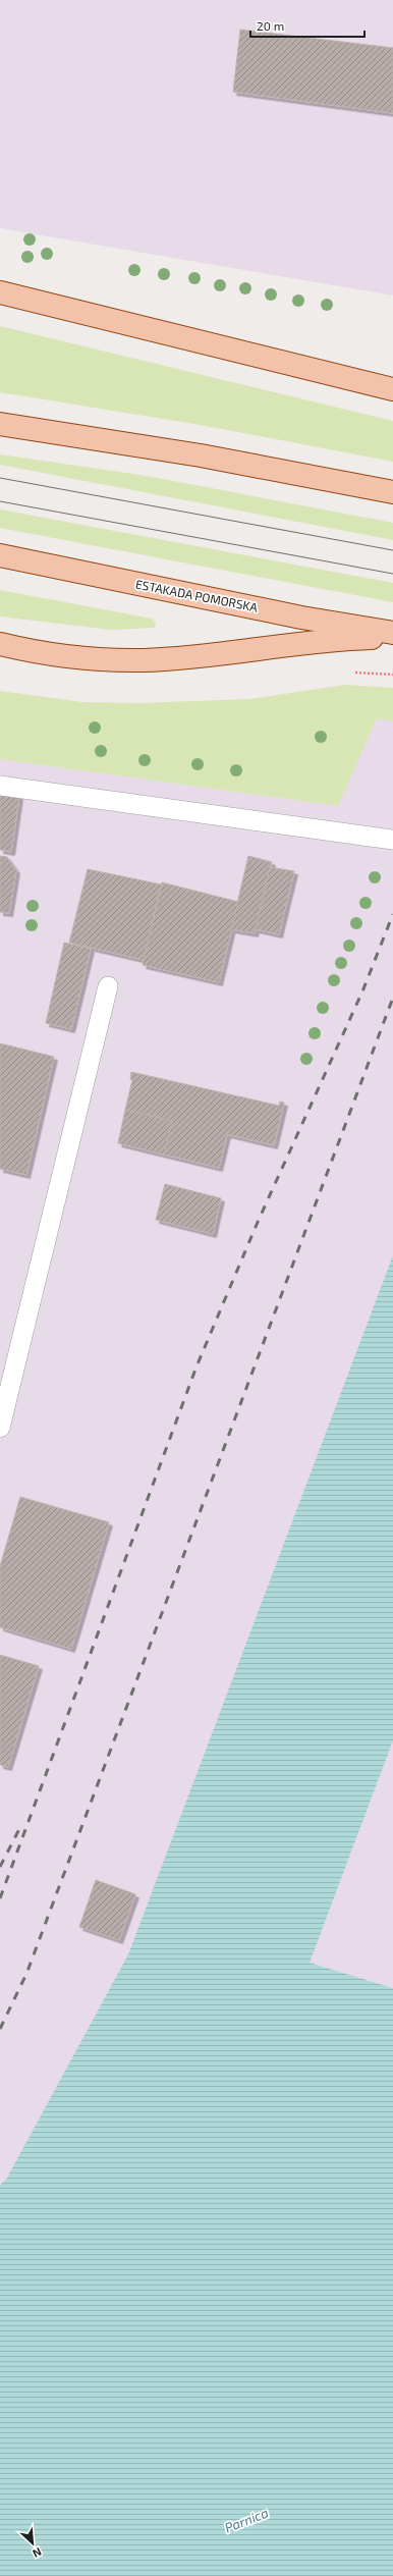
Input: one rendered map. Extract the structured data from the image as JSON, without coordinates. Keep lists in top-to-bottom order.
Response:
{
  "streets": {
    "main road": ["ESTAKADA POMORSKA"]
  },
  "water": ["Parnica"],
  "scale_bar": "20 m",
  "north": "bottom right"
}
